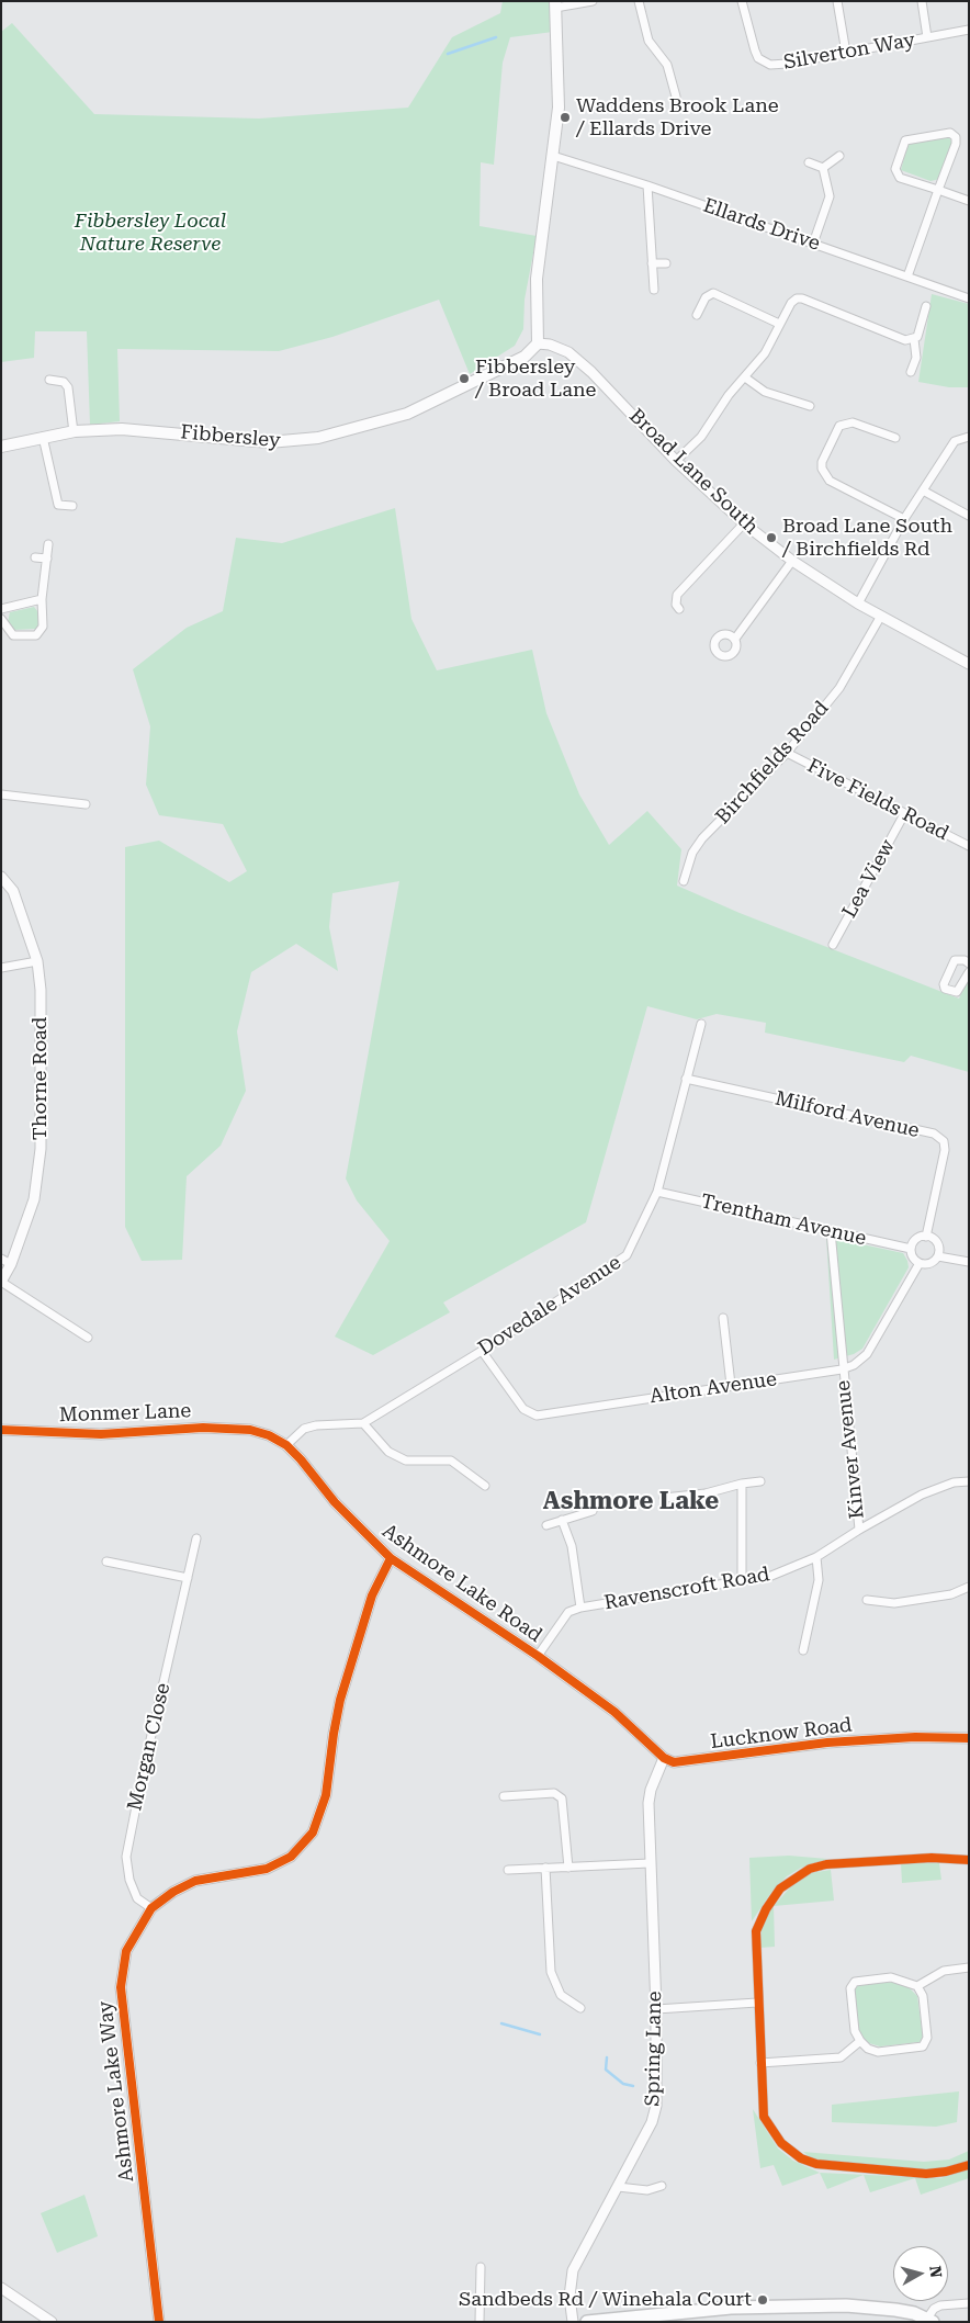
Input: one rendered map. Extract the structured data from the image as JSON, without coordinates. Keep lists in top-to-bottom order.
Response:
{
  "streets": {
    "main road": ["Fibbersley"],
    "street": [
      "Silverton Way",
      "Ellards Drive",
      "Broad Lane South",
      "Birchfields Road",
      "Five Fields Road",
      "Lea View",
      "Thorne Road",
      "Milford Avenue",
      "Trentham Avenue",
      "Dovedale Avenue",
      "Alton Avenue",
      "Monmer Lane",
      "Kinver Avenue",
      "Ashmore Lake Road",
      "Ravenscroft Road",
      "Lucknow Road",
      "Morgan Close",
      "Spring Lane",
      "Ashmore Lake Way"
    ]
  },
  "crossings": [
    ["Fibbersley", "Broad Lane South"],
    ["Broad Lane South", "Birchfields Road"],
    ["Birchfields Road", "Five Fields Road"],
    ["Five Fields Road", "Lea View"],
    ["Milford Avenue", "Trentham Avenue"],
    ["Milford Avenue", "Dovedale Avenue"],
    ["Milford Avenue", "Alton Avenue"],
    ["Trentham Avenue", "Dovedale Avenue"],
    ["Trentham Avenue", "Alton Avenue"],
    ["Trentham Avenue", "Kinver Avenue"],
    ["Dovedale Avenue", "Alton Avenue"],
    ["Dovedale Avenue", "Ashmore Lake Road"],
    ["Alton Avenue", "Kinver Avenue"],
    ["Monmer Lane", "Ashmore Lake Road"],
    ["Kinver Avenue", "Ravenscroft Road"],
    ["Ashmore Lake Road", "Ravenscroft Road"],
    ["Ashmore Lake Road", "Lucknow Road"],
    ["Ashmore Lake Road", "Spring Lane"],
    ["Ashmore Lake Road", "Ashmore Lake Way"],
    ["Lucknow Road", "Spring Lane"],
    ["Morgan Close", "Ashmore Lake Way"]
  ],
  "districts": ["Ashmore Lake"],
  "parks": ["Fibbersley Local Nature Reserve"],
  "places": [
    "Waddens Brook Lane / Ellards Drive",
    "Fibbersley / Broad Lane",
    "Broad Lane South / Birchfields Rd",
    "Sandbeds Rd / Winehala Court"
  ],
  "north": "right"
}
